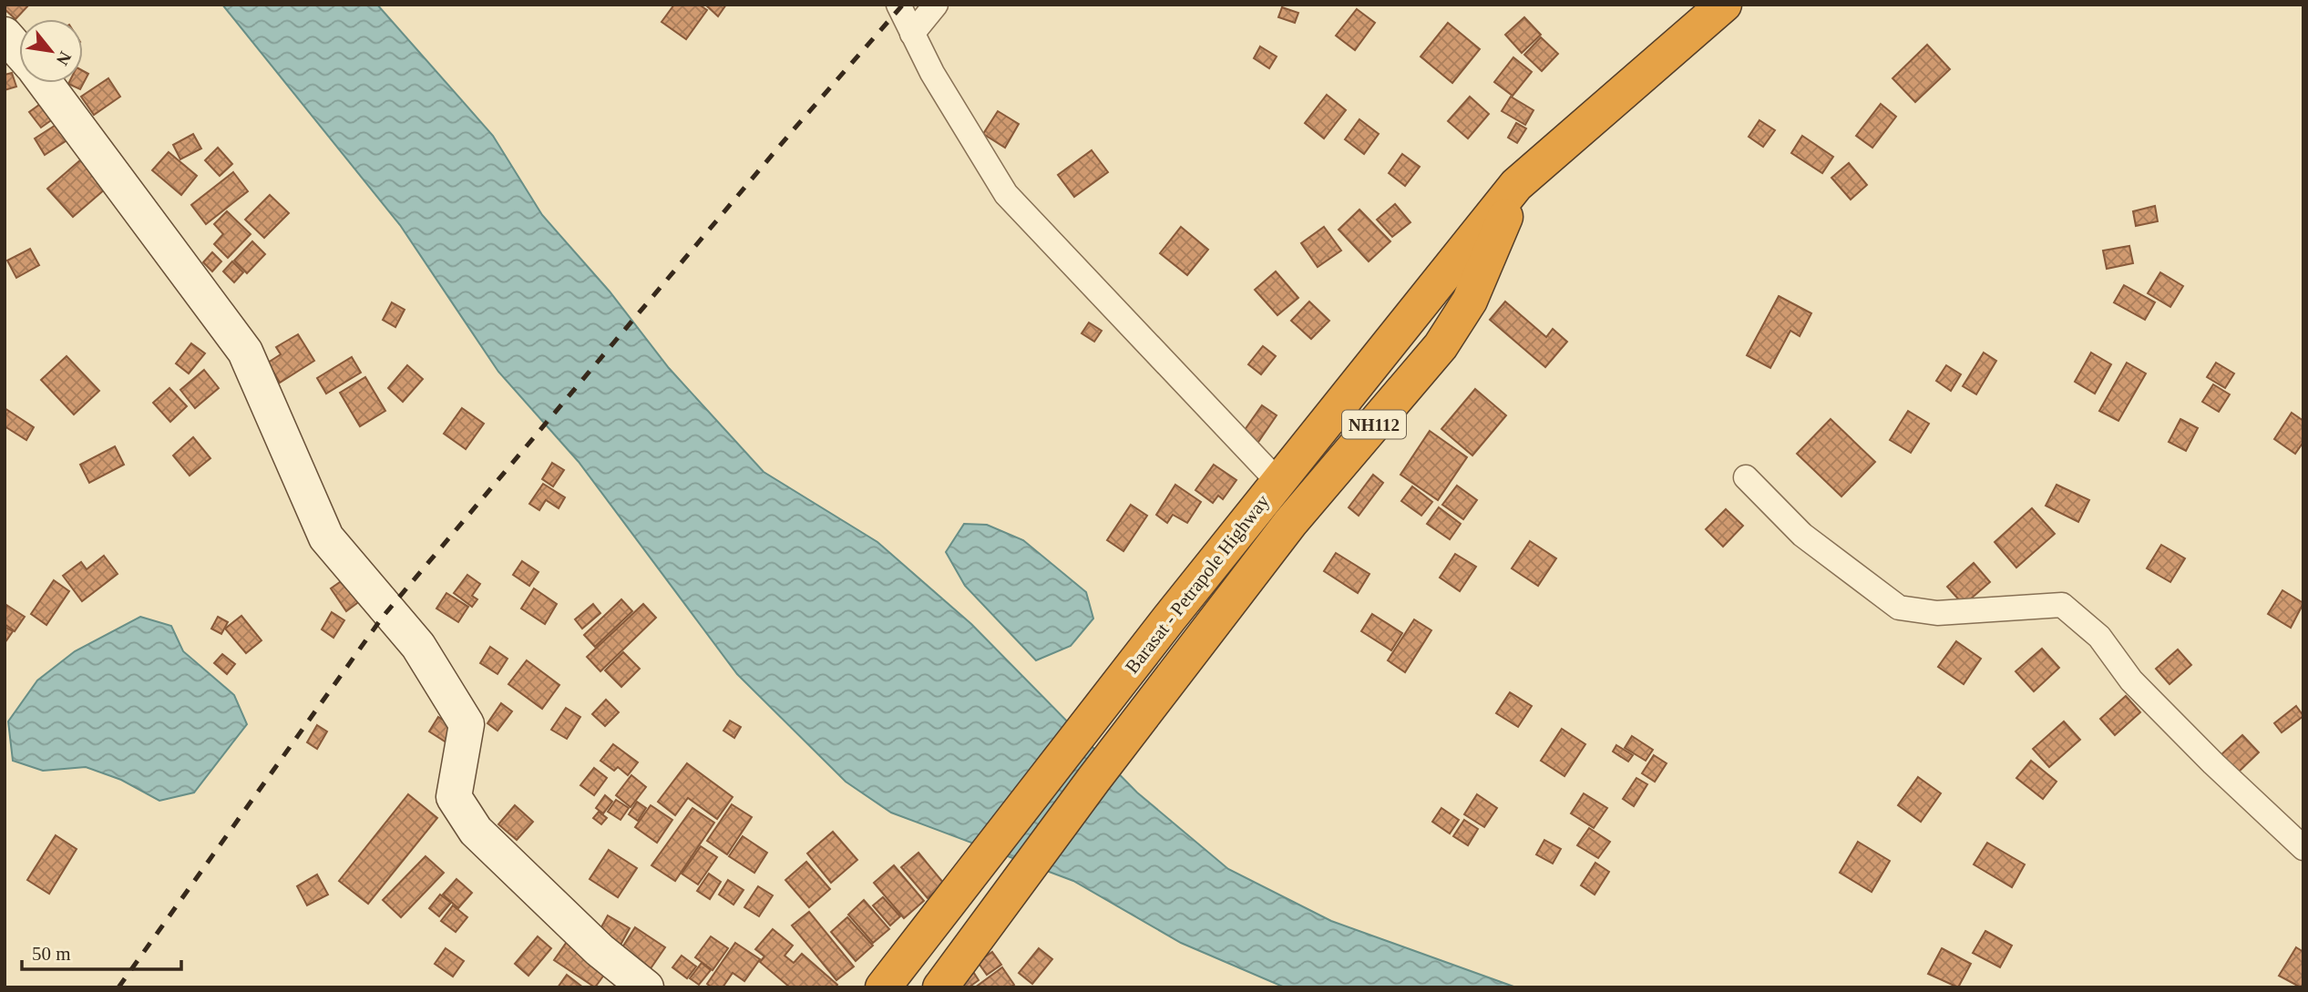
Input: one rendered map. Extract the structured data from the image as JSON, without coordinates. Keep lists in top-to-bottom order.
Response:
{
  "streets": {
    "highway": ["NH112", "Barasat - Petrapole Highway"]
  },
  "scale_bar": "50 m",
  "north": "bottom right"
}
